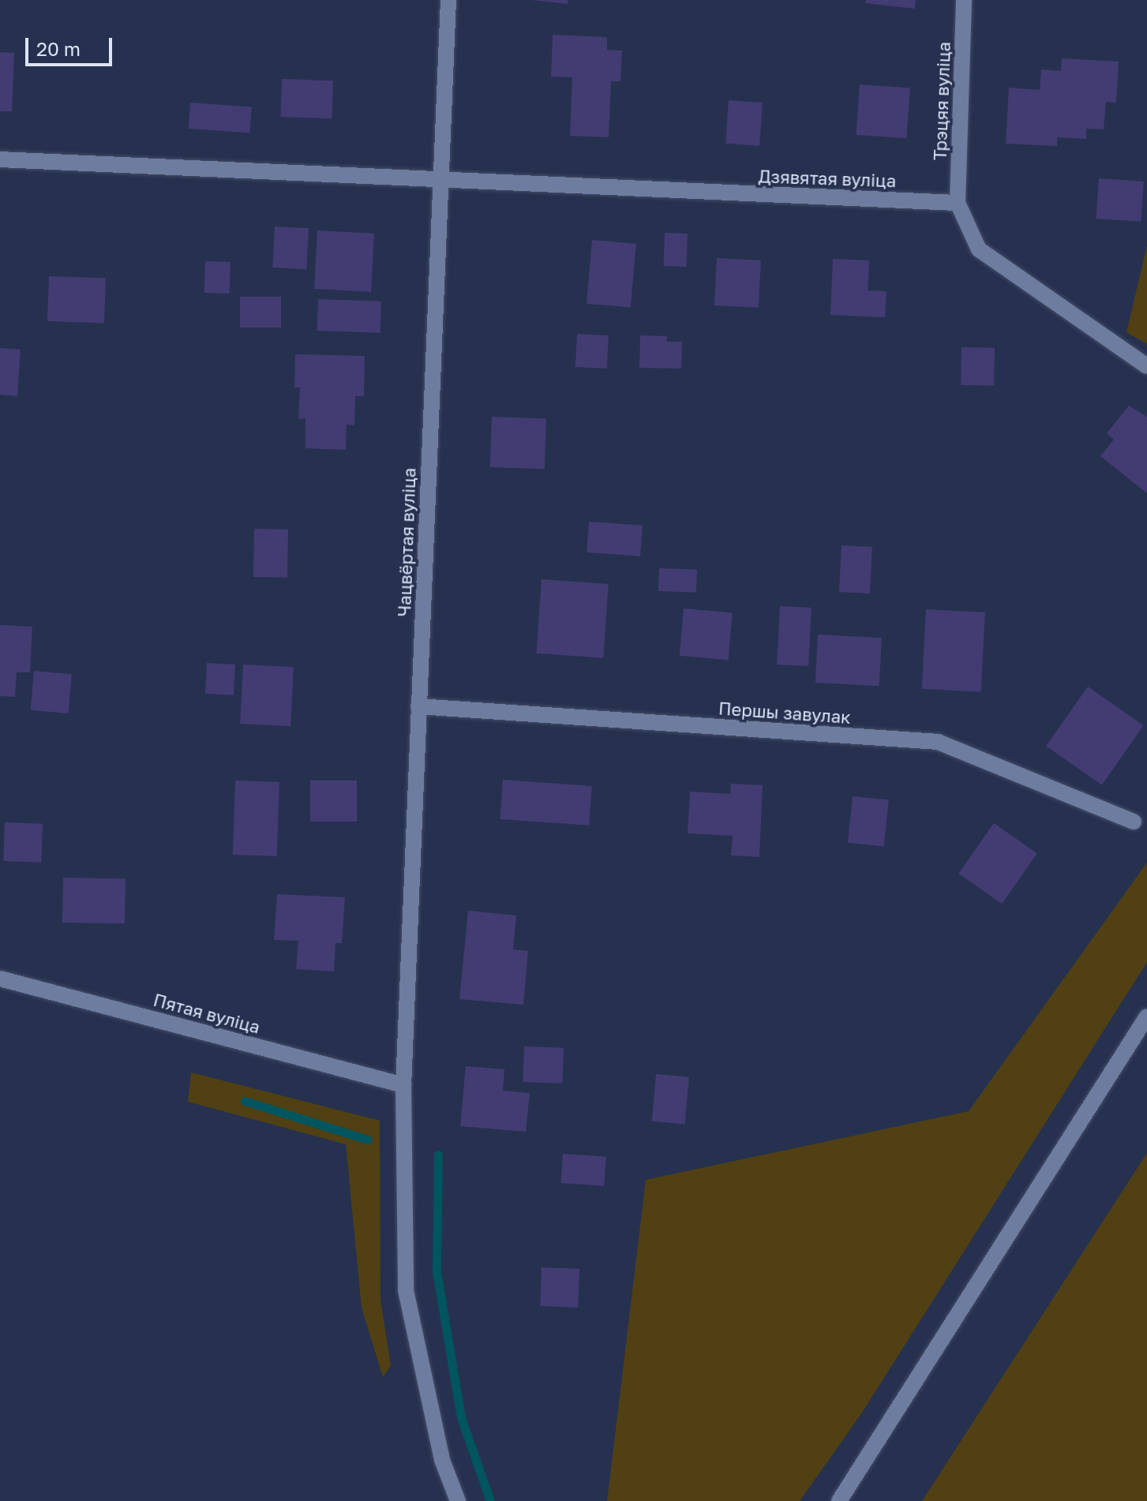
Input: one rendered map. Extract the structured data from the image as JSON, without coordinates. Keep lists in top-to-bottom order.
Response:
{
  "streets": {
    "street": [
      "Трэцяя вуліца",
      "Дзявятая вуліца",
      "Чацвёртая вуліца",
      "Першы завулак",
      "Пятая вуліца"
    ]
  },
  "crossings": [
    ["Трэцяя вуліца", "Дзявятая вуліца"],
    ["Дзявятая вуліца", "Чацвёртая вуліца"],
    ["Чацвёртая вуліца", "Першы завулак"],
    ["Чацвёртая вуліца", "Пятая вуліца"]
  ],
  "scale_bar": "20 m"
}
